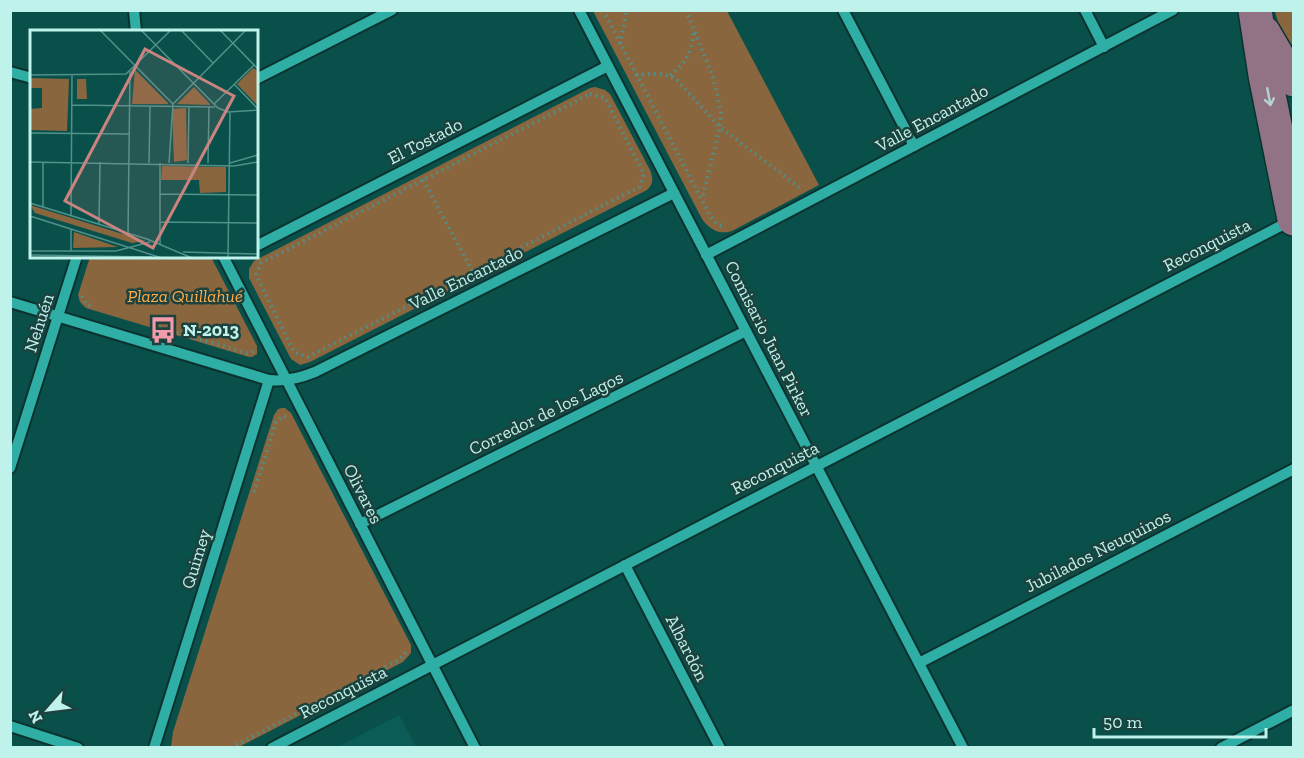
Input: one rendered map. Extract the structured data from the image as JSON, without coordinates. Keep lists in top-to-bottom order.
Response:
{
  "streets": {
    "street": [
      "Valle Encantado",
      "El Tostado",
      "Reconquista",
      "Nehuén",
      "Comisario Juan Pirker",
      "Corredor de los Lagos",
      "Olivares",
      "Jubilados Neuquinos",
      "Quimey",
      "Albardón"
    ]
  },
  "crossings": [
    ["Valle Encantado", "Nehuén"],
    ["Valle Encantado", "Comisario Juan Pirker"],
    ["Valle Encantado", "Olivares"],
    ["Valle Encantado", "Quimey"],
    ["El Tostado", "Comisario Juan Pirker"],
    ["Reconquista", "Comisario Juan Pirker"],
    ["Reconquista", "Olivares"],
    ["Reconquista", "Albardón"],
    ["Comisario Juan Pirker", "Corredor de los Lagos"],
    ["Comisario Juan Pirker", "Jubilados Neuquinos"],
    ["Corredor de los Lagos", "Olivares"]
  ],
  "parks": ["Plaza Quillahué"],
  "places": {
    "bus stop": ["N-2013"]
  },
  "scale_bar": "50 m",
  "north": "bottom left"
}
